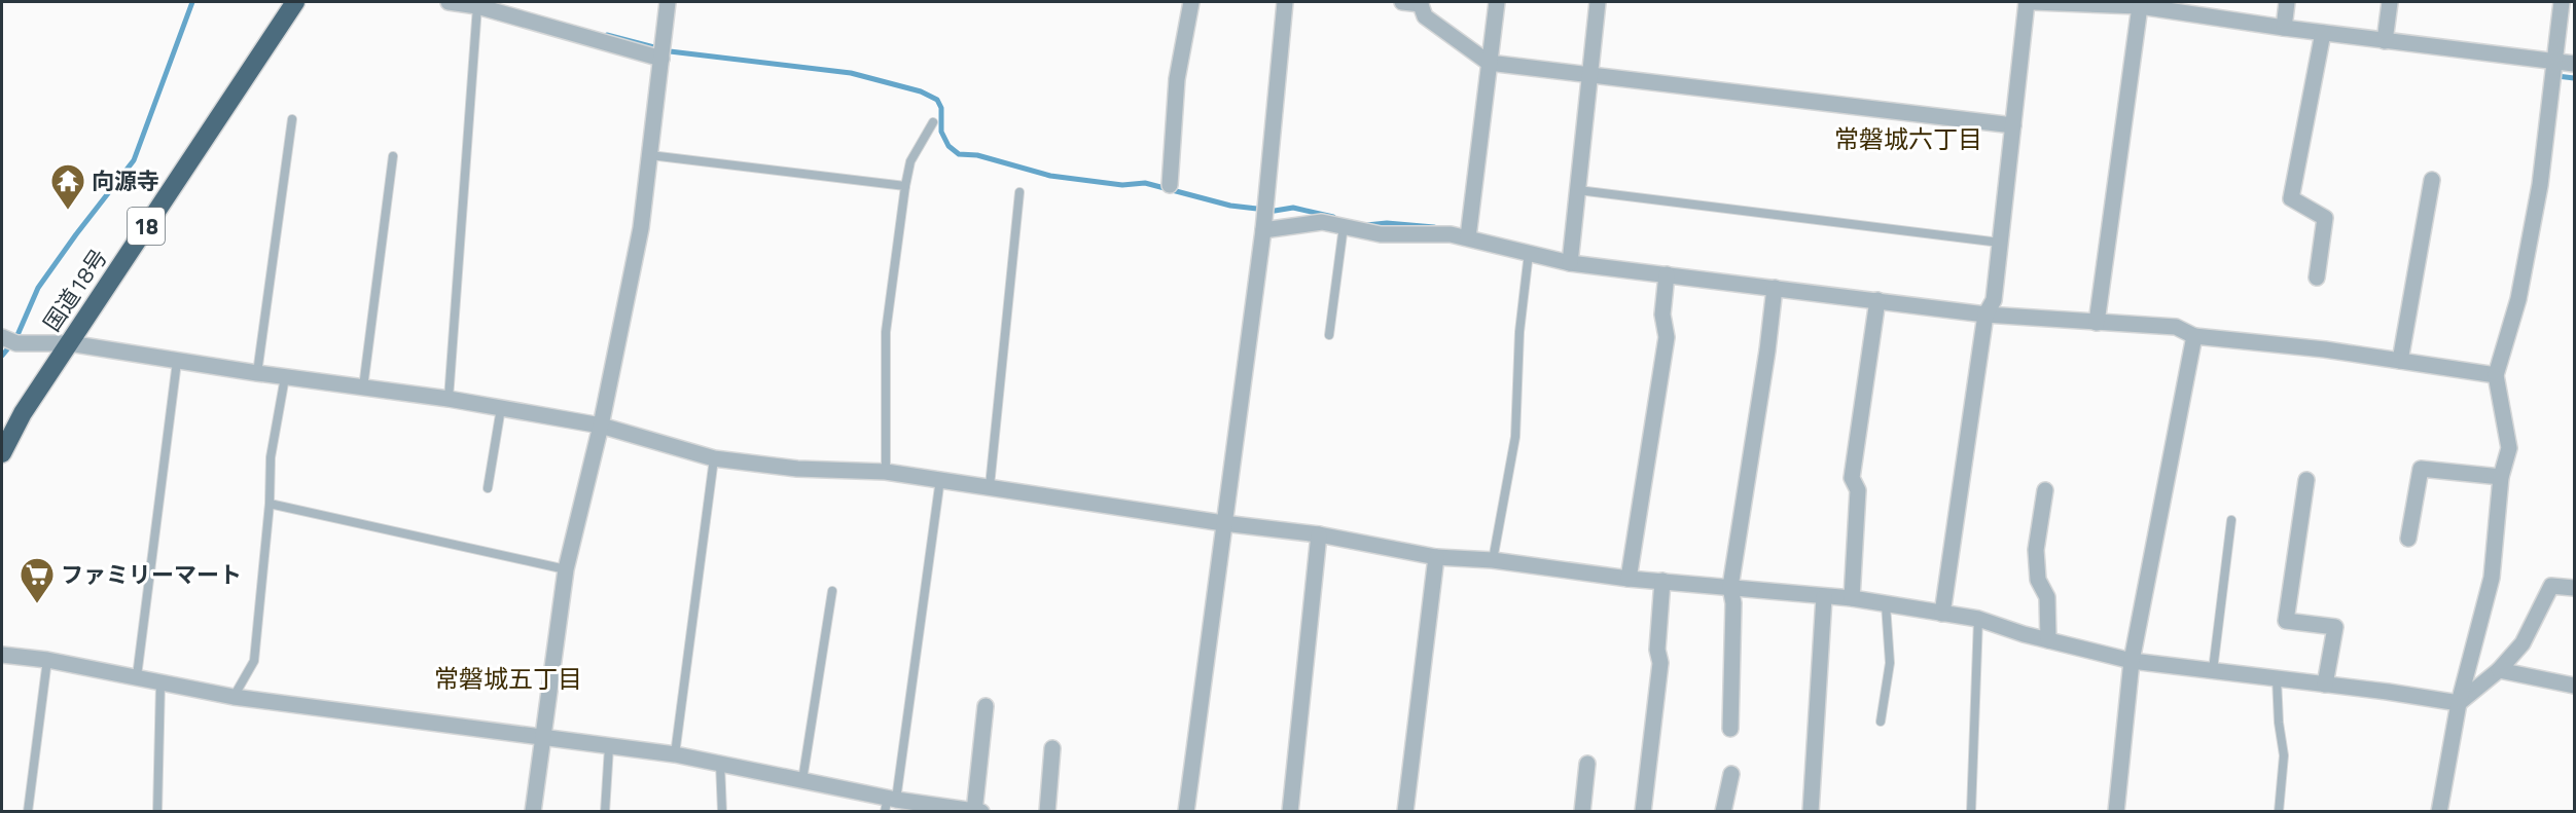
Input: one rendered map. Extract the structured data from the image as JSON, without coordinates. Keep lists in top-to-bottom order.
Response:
{
  "streets": {
    "highway": ["18", "国道18号"]
  },
  "districts": ["常磐城六丁目", "常磐城五丁目"],
  "places": {
    "temple": ["向源寺"],
    "supermarket": ["ファミリーマート"]
  }
}
